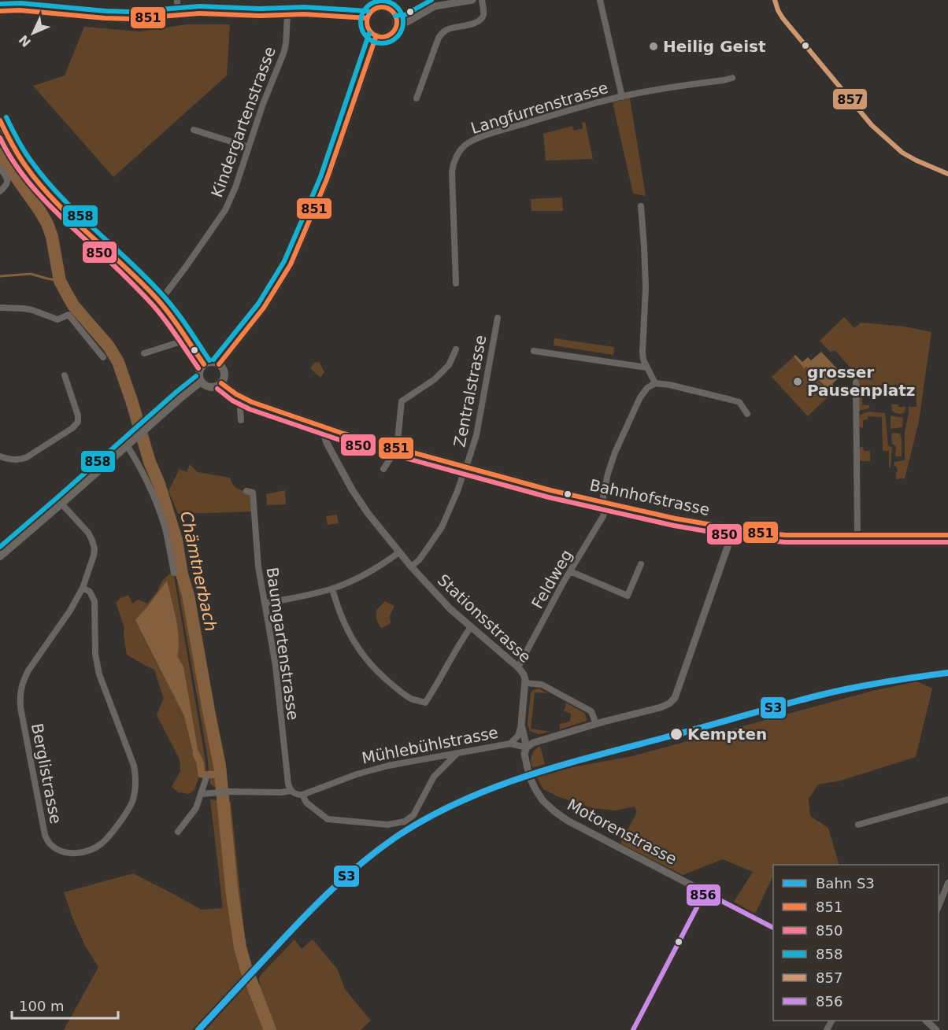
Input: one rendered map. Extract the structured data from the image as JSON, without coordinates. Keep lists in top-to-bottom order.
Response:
{
  "streets": {
    "main road": ["Bahnhofstrasse"],
    "street": [
      "Langfurrenstrasse",
      "Kindergartenstrasse",
      "Zentralstrasse",
      "Feldweg",
      "Stationsstrasse",
      "Baumgartenstrasse",
      "Mühlebühlstrasse",
      "Berglistrasse",
      "Motorenstrasse"
    ]
  },
  "crossings": [
    ["Zentralstrasse", "Bahnhofstrasse"],
    ["Zentralstrasse", "Stationsstrasse"],
    ["Bahnhofstrasse", "Feldweg"],
    ["Bahnhofstrasse", "Stationsstrasse"],
    ["Feldweg", "Stationsstrasse"],
    ["Stationsstrasse", "Motorenstrasse"],
    ["Mühlebühlstrasse", "Motorenstrasse"]
  ],
  "water": ["Chämtnerbach"],
  "places": ["Heilig Geist", "grosser Pausenplatz", "Kempten"],
  "lines": [
    "transit line 858",
    "transit line 857",
    "transit line 851",
    "transit line 850",
    "rail line S3",
    "transit line 856"
  ],
  "legend": [
    "Bahn S3",
    "851",
    "850",
    "858",
    "857",
    "856"
  ],
  "scale_bar": "100 m",
  "north": "bottom left"
}
